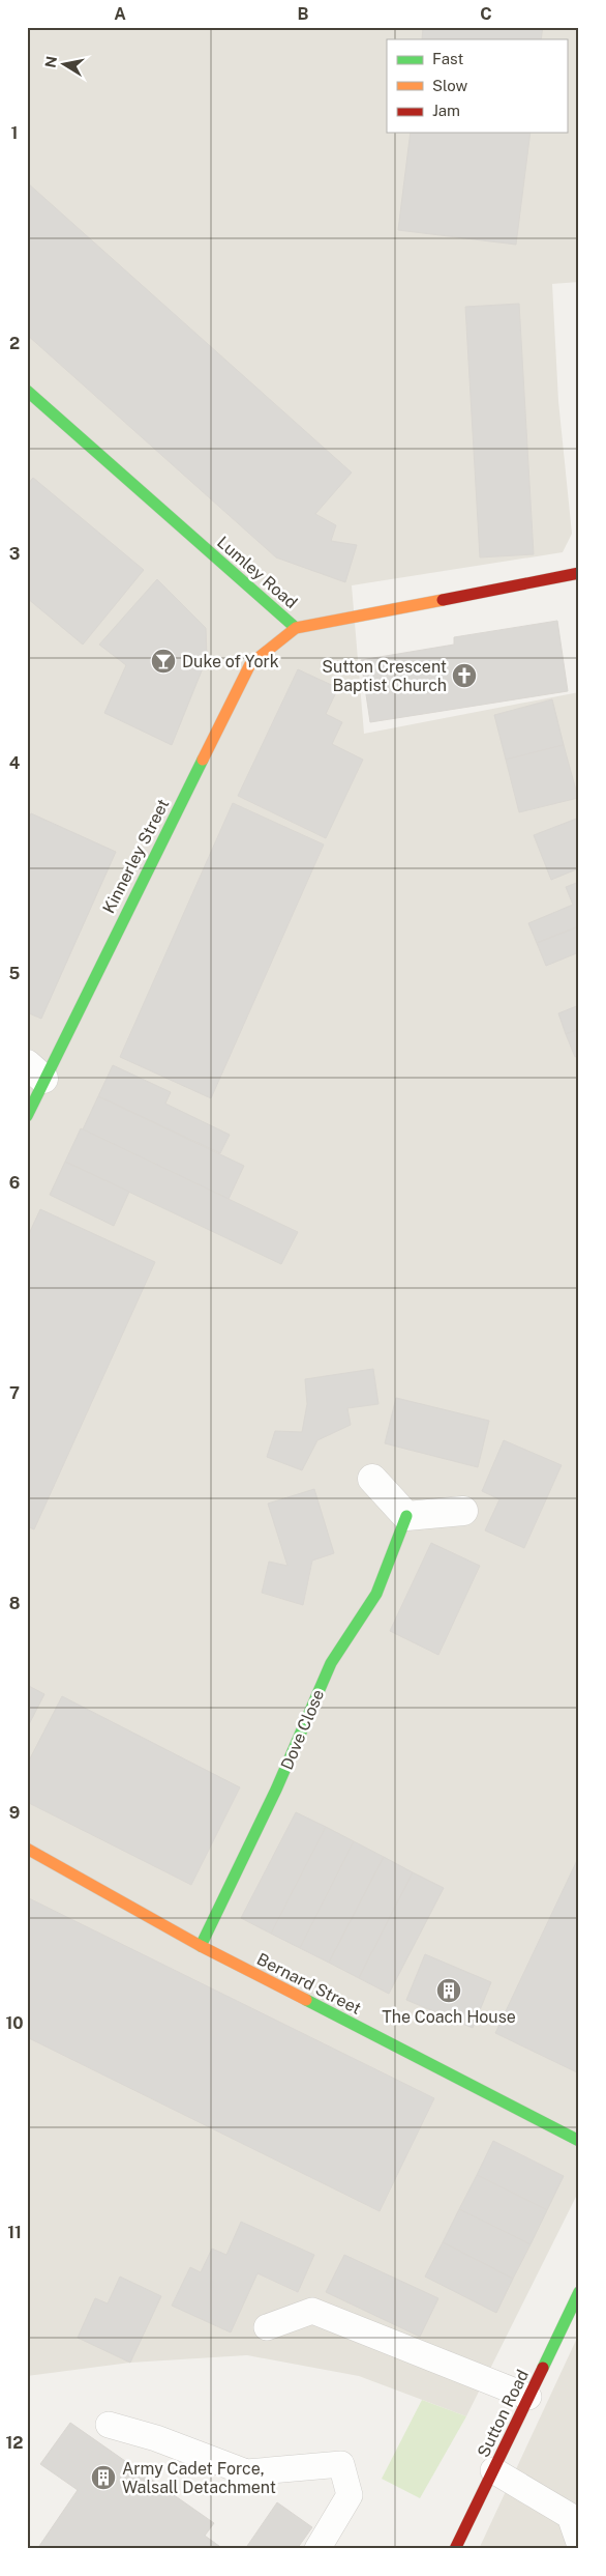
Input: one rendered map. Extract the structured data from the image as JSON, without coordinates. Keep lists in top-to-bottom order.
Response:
{
  "streets": {
    "street": [
      "Lumley Road",
      "Kinnerley Street",
      "Dove Close",
      "Bernard Street",
      "Sutton Road"
    ]
  },
  "crossings": [
    ["Lumley Road", "Kinnerley Street"],
    ["Dove Close", "Bernard Street"]
  ],
  "places": {
    "bar": ["Duke of York"],
    "church": ["Sutton Crescent Baptist Church"],
    "building": ["The Coach House", "Army Cadet Force, Walsall Detachment"]
  },
  "legend": ["Fast", "Slow", "Jam"],
  "north": "left",
  "grid": {
    "columns": ["A", "B", "C"],
    "rows": [
      "1",
      "2",
      "3",
      "4",
      "5",
      "6",
      "7",
      "8",
      "9",
      "10",
      "11",
      "12"
    ]
  }
}
